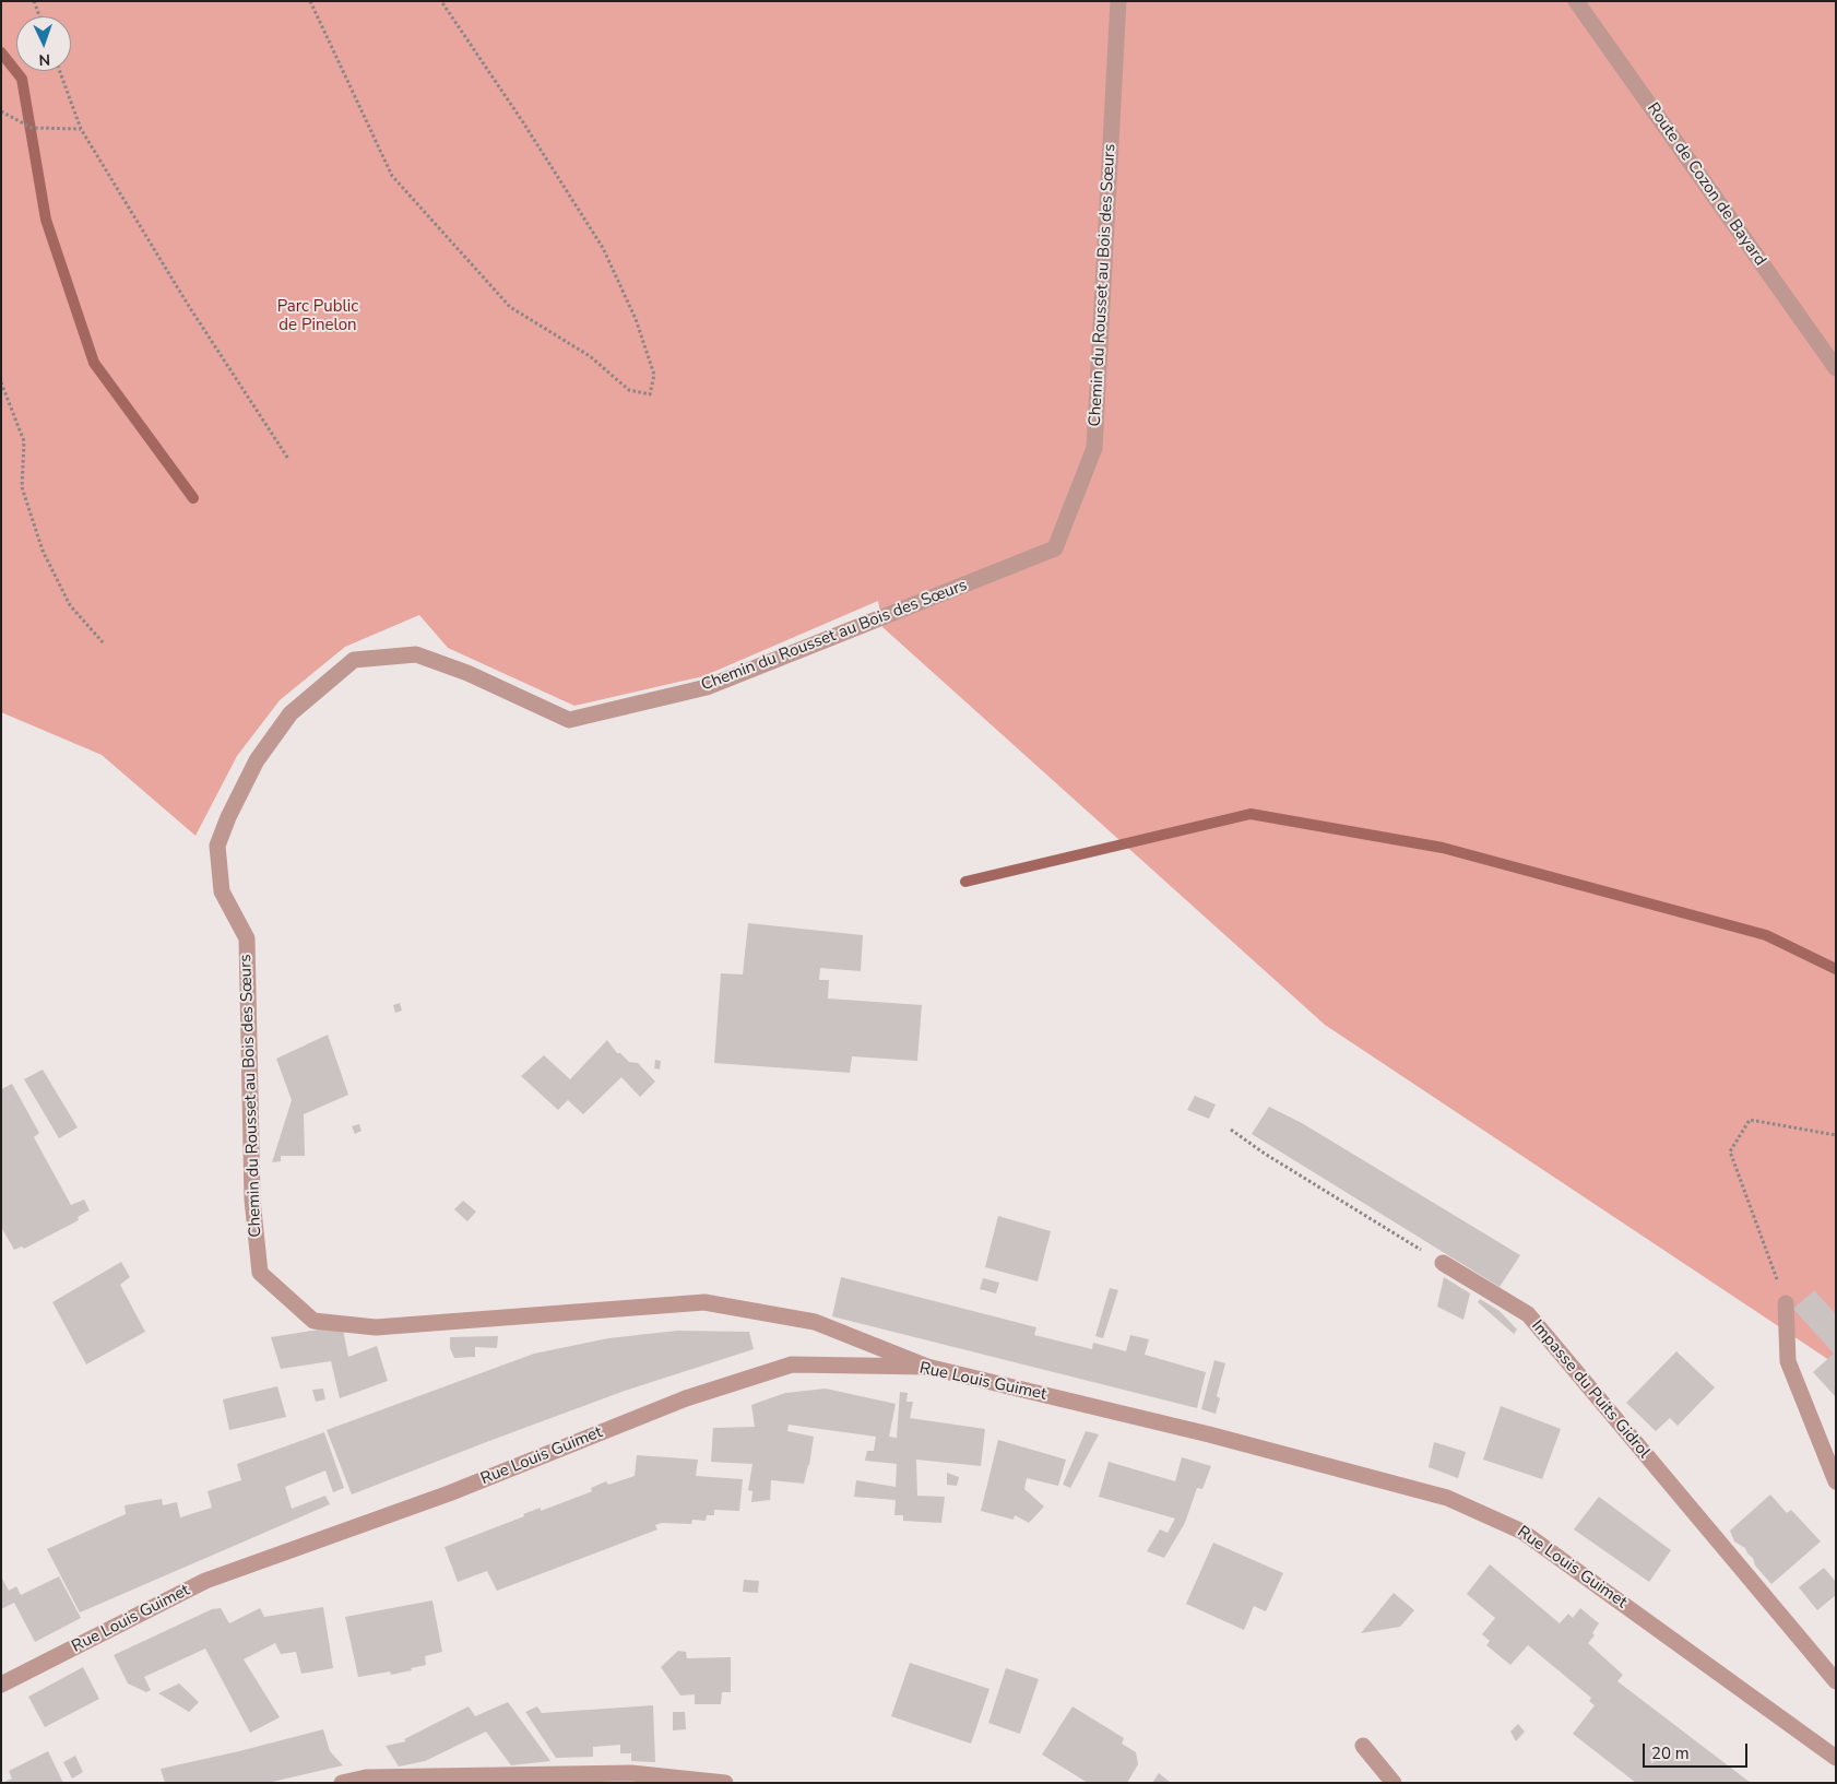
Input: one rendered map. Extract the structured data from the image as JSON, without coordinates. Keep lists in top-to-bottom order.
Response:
{
  "streets": {
    "street": [
      "Route de Cozon de Bayard",
      "Chemin du Rousset au Bois des Sœurs",
      "Rue Louis Guimet",
      "Impasse du Puits Gidrol"
    ]
  },
  "crossings": [
    ["Chemin du Rousset au Bois des Sœurs", "Rue Louis Guimet"]
  ],
  "parks": ["Parc Public de Pinelon"],
  "scale_bar": "20 m",
  "north": "bottom"
}
